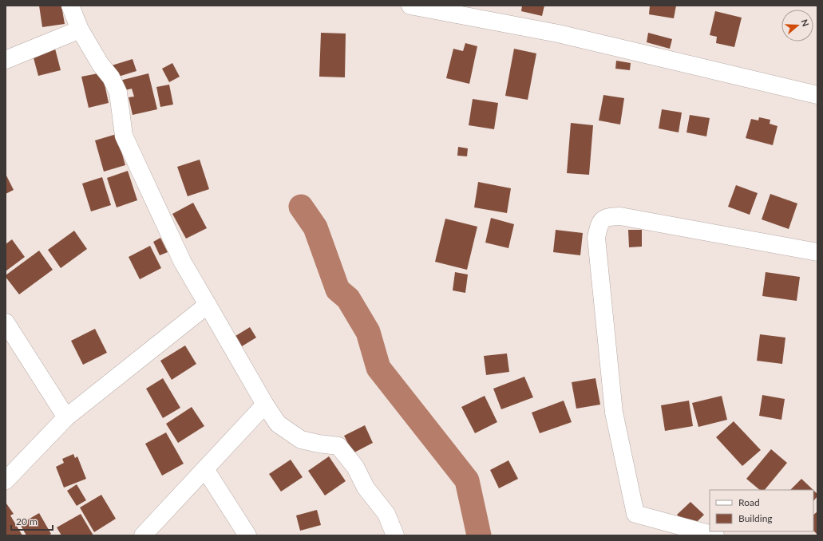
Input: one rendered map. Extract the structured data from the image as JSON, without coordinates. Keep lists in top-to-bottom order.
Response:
{
  "legend": ["Road", "Building"],
  "scale_bar": "20 m",
  "north": "right"
}
